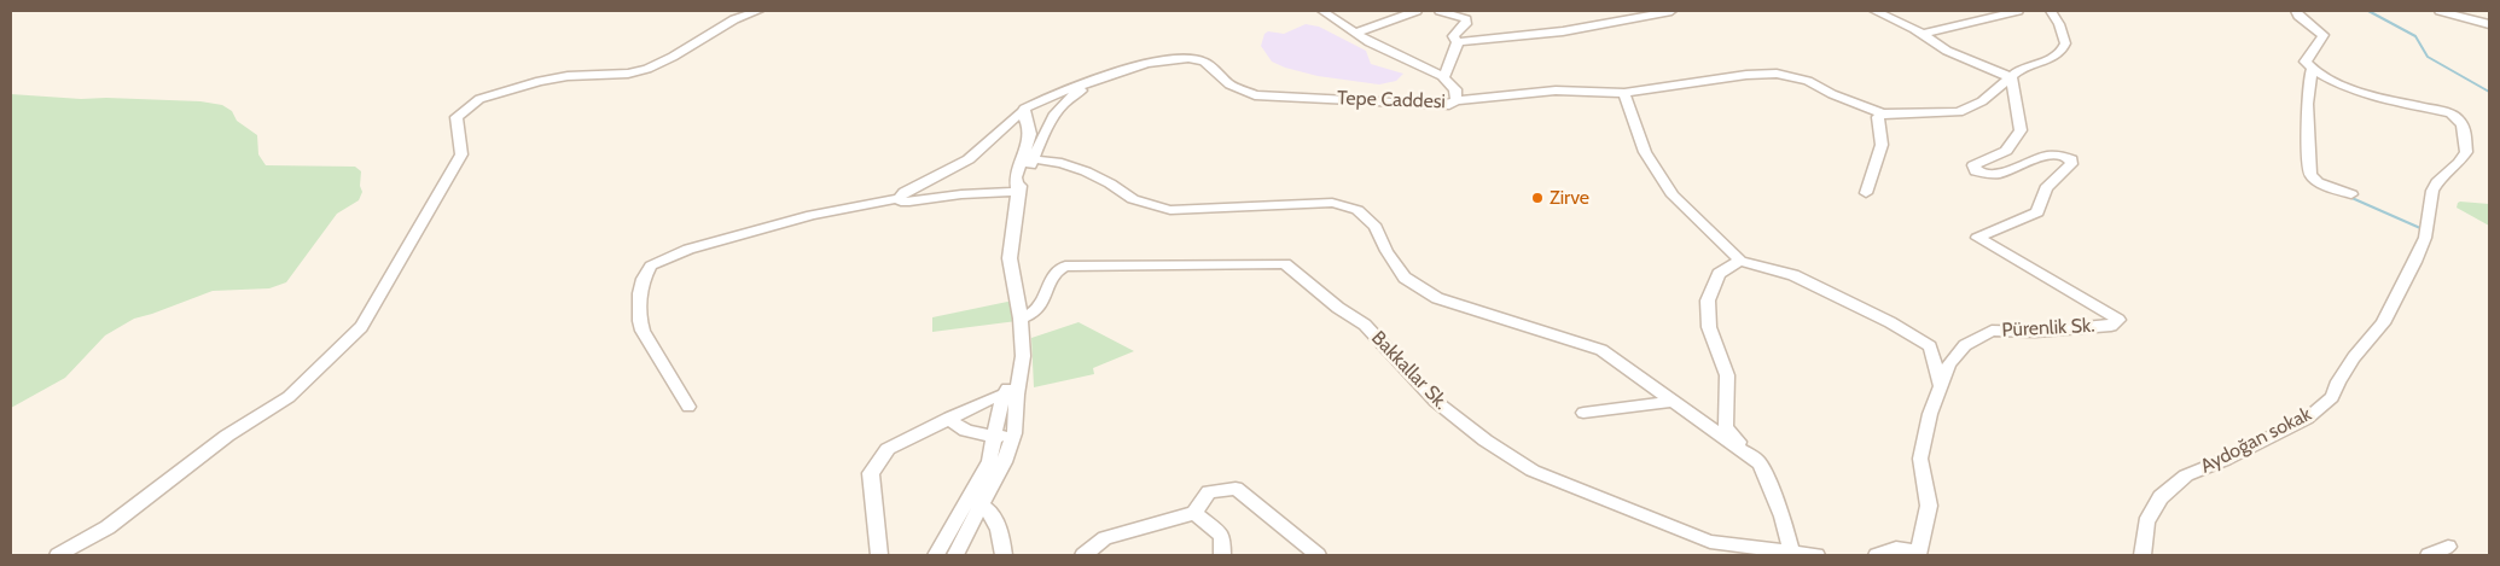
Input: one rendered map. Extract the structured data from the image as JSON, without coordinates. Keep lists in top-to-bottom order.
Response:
{
  "streets": {
    "street": [
      "Tepe Caddesi",
      "Pürenlik Sk.",
      "Bakkallar Sk.",
      "Aydoğan sokak"
    ]
  },
  "crossings": [
    ["Tepe Caddesi", "Bakkallar Sk."]
  ],
  "places": ["Zirve"]
}
